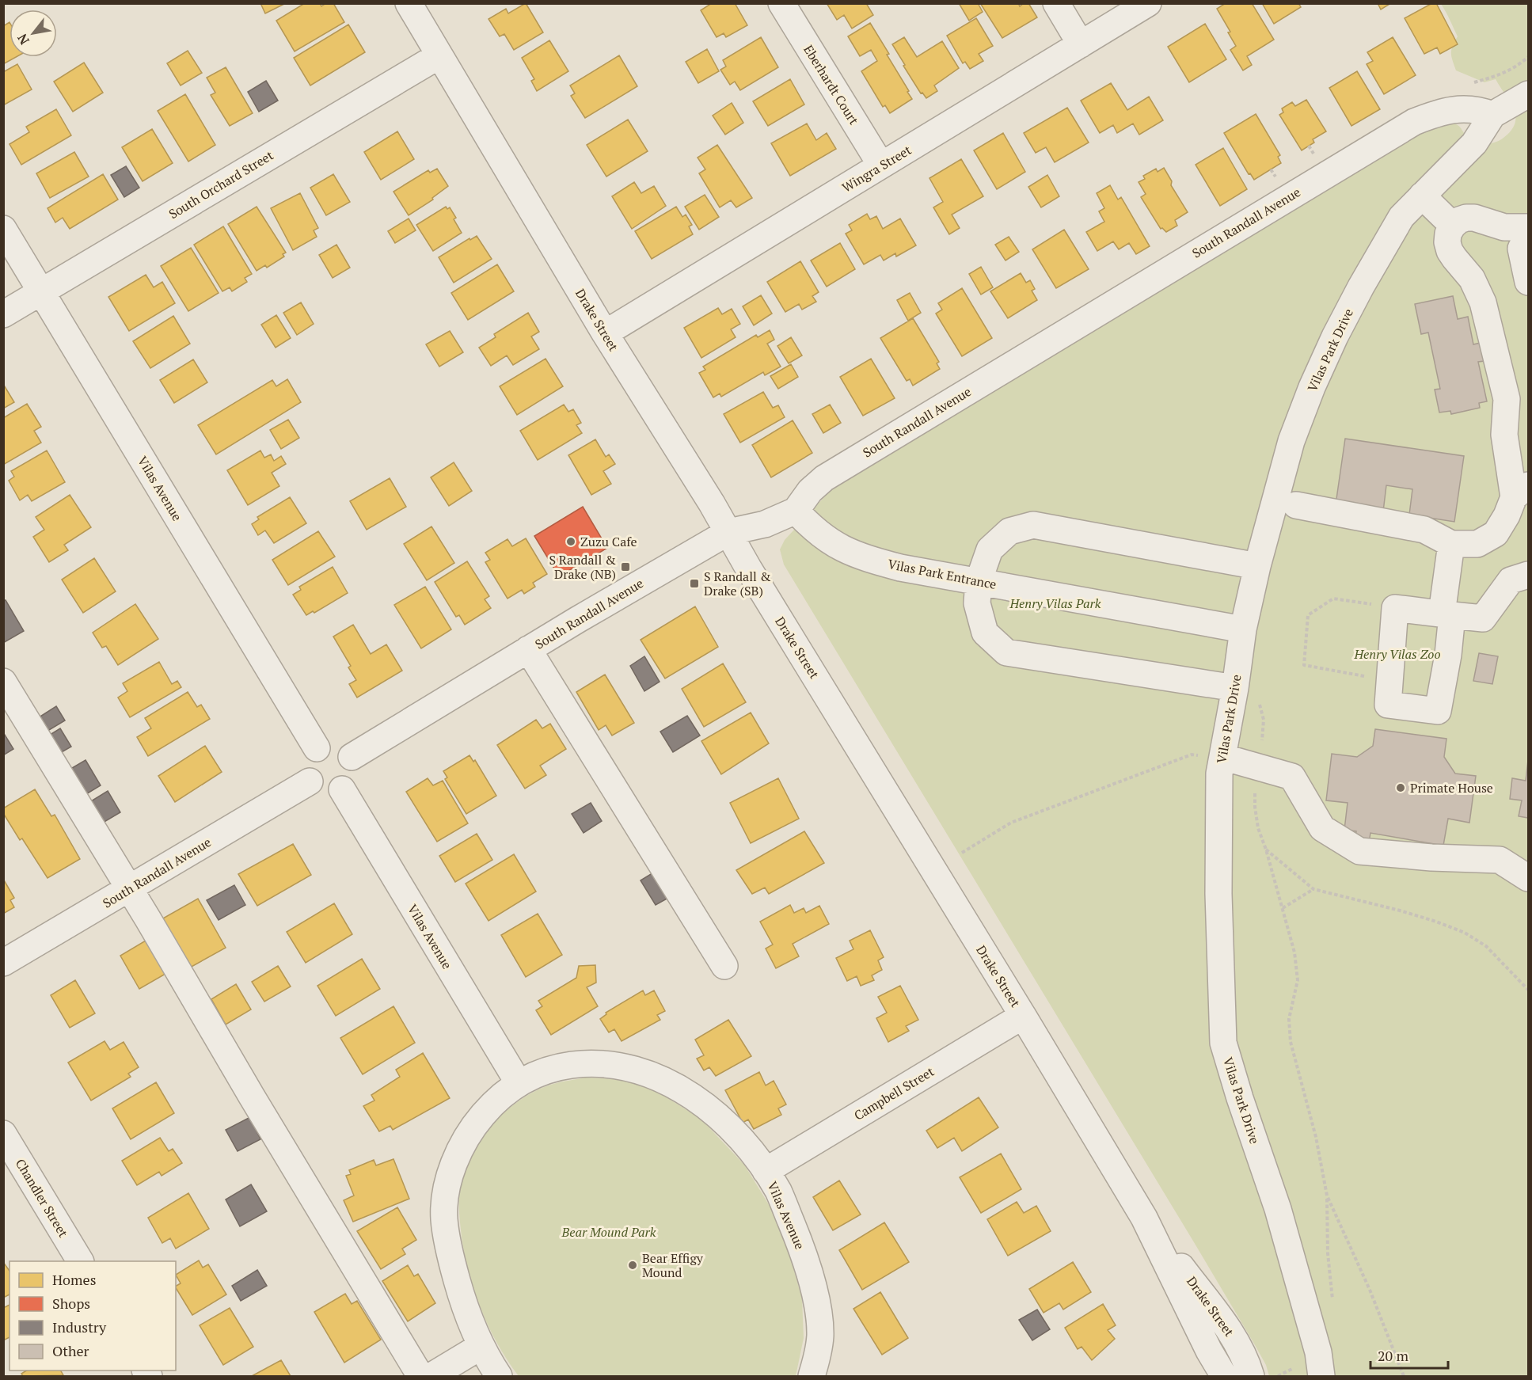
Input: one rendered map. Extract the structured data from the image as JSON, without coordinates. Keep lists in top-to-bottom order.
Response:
{
  "streets": {
    "street": [
      "Eberhardt Court",
      "Wingra Street",
      "South Orchard Street",
      "South Randall Avenue",
      "Drake Street",
      "Vilas Park Drive",
      "Vilas Avenue",
      "Vilas Park Entrance",
      "Campbell Street",
      "Chandler Street"
    ]
  },
  "crossings": [
    ["Eberhardt Court", "Wingra Street"],
    ["Wingra Street", "Drake Street"],
    ["South Orchard Street", "Drake Street"],
    ["South Orchard Street", "Vilas Avenue"],
    ["South Randall Avenue", "Drake Street"],
    ["South Randall Avenue", "Vilas Park Drive"],
    ["South Randall Avenue", "Vilas Avenue"],
    ["South Randall Avenue", "Vilas Park Entrance"],
    ["Drake Street", "Campbell Street"],
    ["Vilas Park Drive", "Vilas Park Entrance"],
    ["Vilas Avenue", "Campbell Street"]
  ],
  "parks": ["Henry Vilas Park", "Henry Vilas Zoo", "Bear Mound Park"],
  "places": {
    "other": ["Zuzu Cafe", "Primate House", "Bear Effigy Mound"],
    "transit": ["S Randall & Drake (NB)", "S Randall & Drake (SB)"]
  },
  "legend": [
    "Homes",
    "Shops",
    "Industry",
    "Other"
  ],
  "scale_bar": "20 m",
  "north": "bottom left"
}
